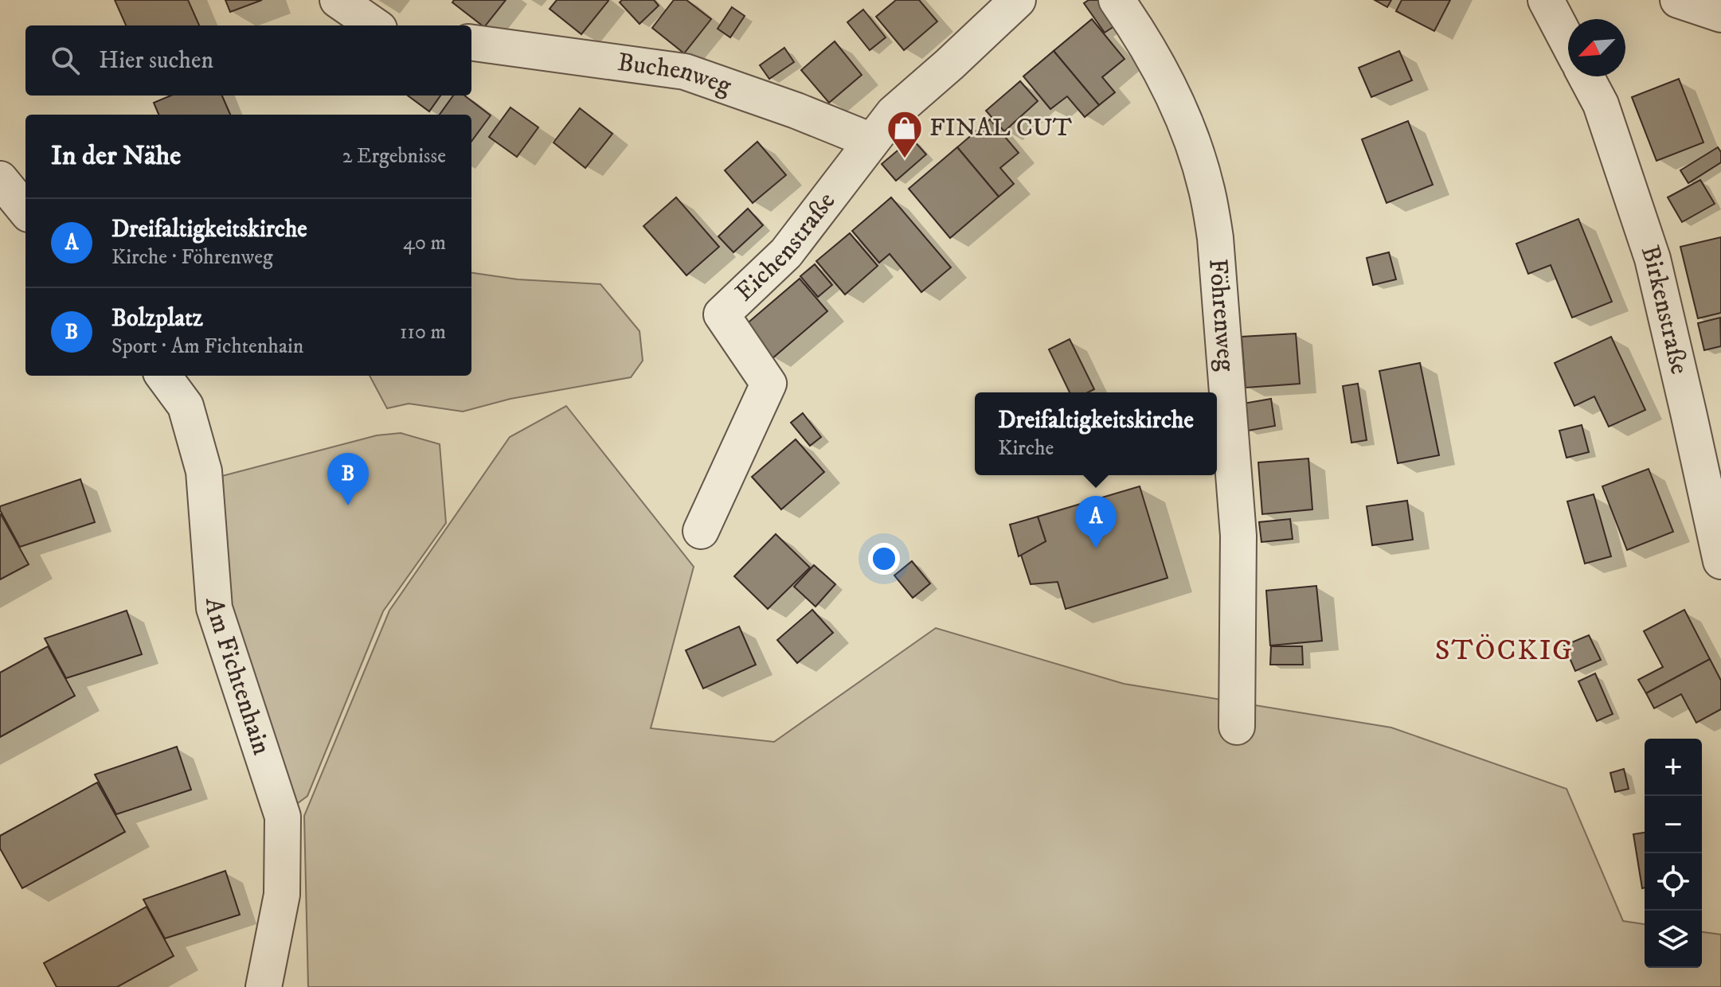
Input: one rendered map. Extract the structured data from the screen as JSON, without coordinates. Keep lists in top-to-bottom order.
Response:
{
  "streets": {
    "street": [
      "Buchenweg",
      "Eichenstraße",
      "Birkenstraße",
      "Föhrenweg",
      "Am Fichtenhain"
    ]
  },
  "crossings": [
    ["Buchenweg", "Eichenstraße"]
  ],
  "districts": ["STÖCKIG"],
  "places": {
    "shop": ["FINAL CUT"]
  },
  "north": "bottom left",
  "page": {
    "search": "Hier suchen",
    "heading": ["In der Nähe", "2 Ergebnisse"],
    "list": [
      {
        "mark": "A",
        "name": "Dreifaltigkeitskirche",
        "note": "Kirche · Föhrenweg",
        "value": "40 m"
      },
      {
        "mark": "B",
        "name": "Bolzplatz",
        "note": "Sport · Am Fichtenhain",
        "value": "110 m"
      }
    ],
    "popup": ["Dreifaltigkeitskirche", "Kirche"],
    "pins": ["B", "A"],
    "map_buttons": ["+", "−"]
  }
}
